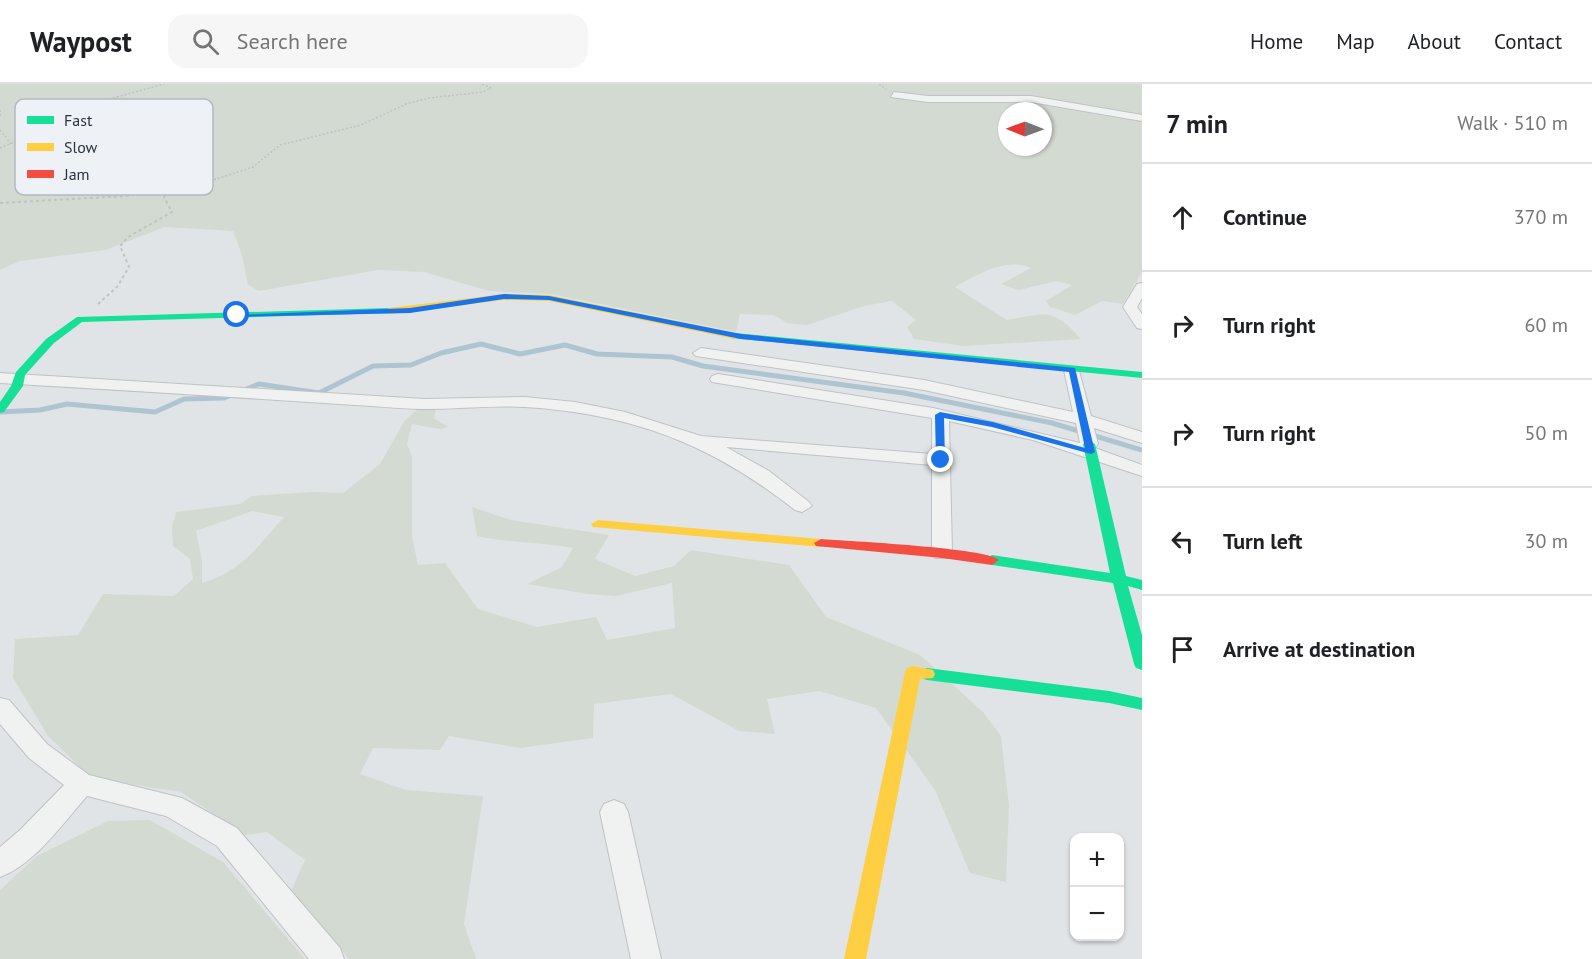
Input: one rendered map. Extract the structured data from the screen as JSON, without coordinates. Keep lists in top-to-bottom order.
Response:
{
  "legend": ["Fast", "Slow", "Jam"],
  "north": "left",
  "page": {
    "header": "Waypost",
    "search": "Search here",
    "nav": [
      "Home",
      "Map",
      "About",
      "Contact"
    ],
    "heading": ["7 min", "Walk · 510 m"],
    "list": [
      ["Continue", "370 m"],
      ["Turn right", "60 m"],
      ["Turn right", "50 m"],
      ["Turn left", "30 m"],
      "Arrive at destination"
    ],
    "map_buttons": ["+", "−"]
  }
}
